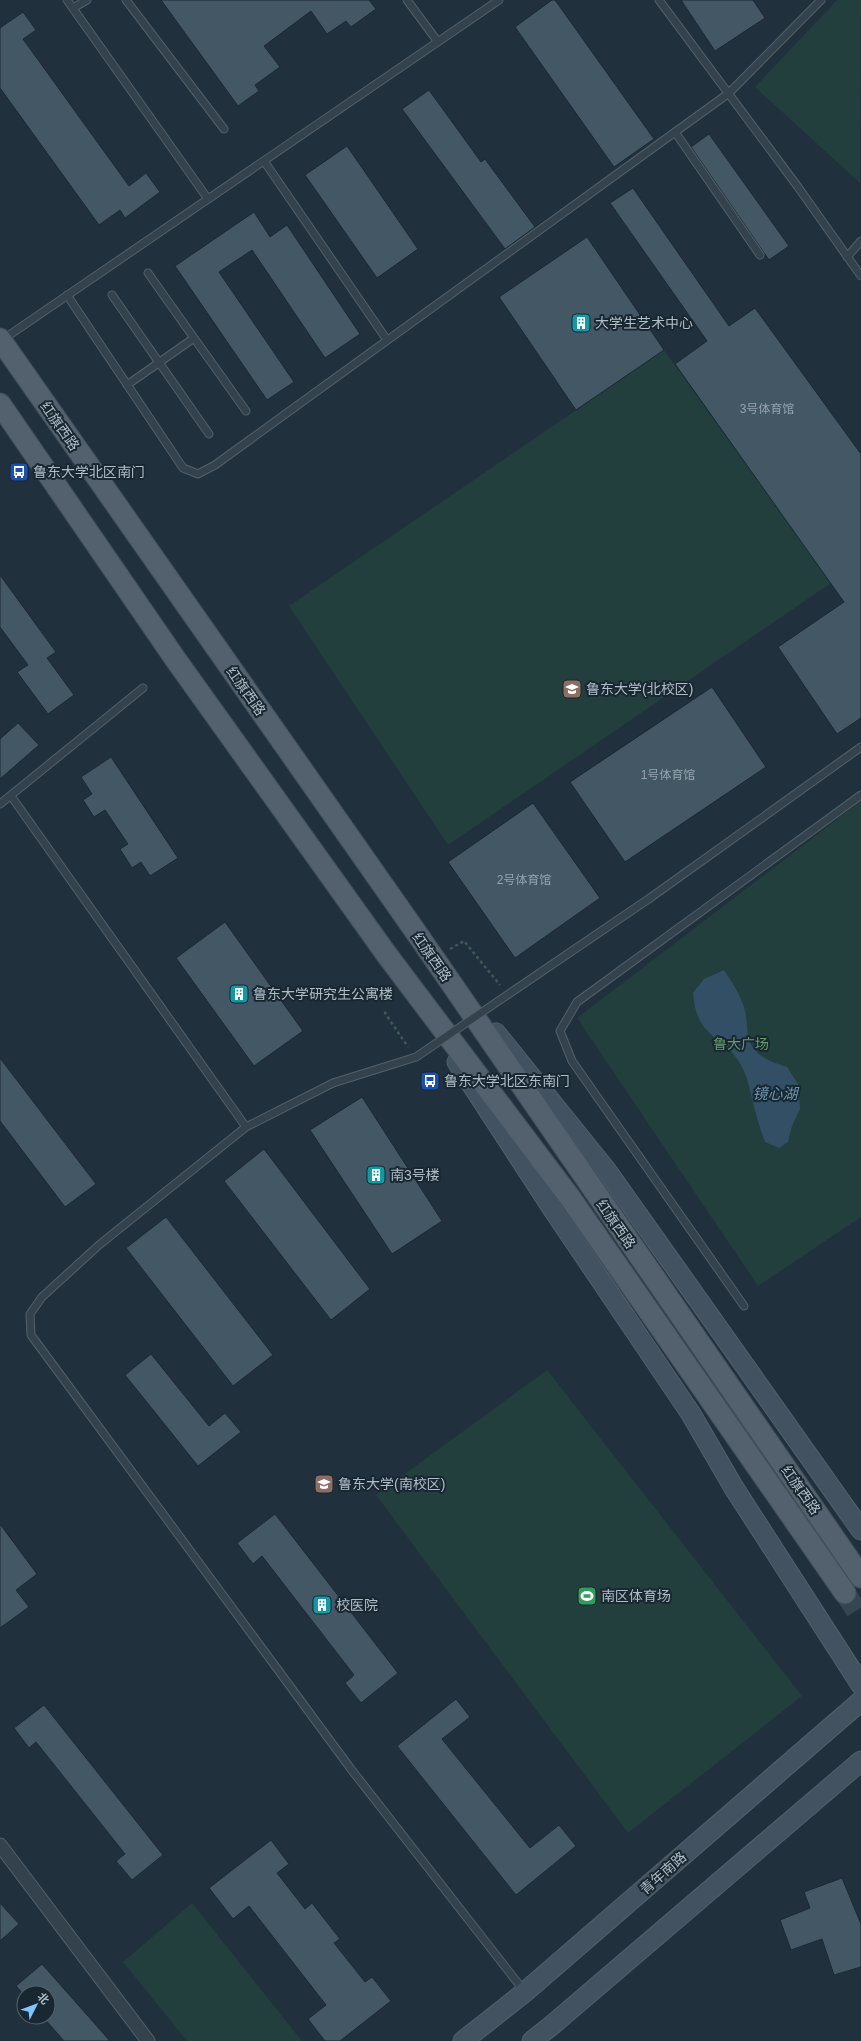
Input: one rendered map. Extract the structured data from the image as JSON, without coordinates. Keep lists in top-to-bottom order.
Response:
{
  "streets": {
    "main road": ["红旗西路", "青年南路"]
  },
  "water": ["镜心湖"],
  "parks": ["鲁大广场"],
  "places": {
    "building": [
      "大学生艺术中心",
      "鲁东大学研究生公寓楼",
      "南3号楼",
      "校医院"
    ],
    "bus stop": ["鲁东大学北区南门", "鲁东大学北区东南门"],
    "school or university": ["鲁东大学(北校区)", "鲁东大学(南校区)"],
    "sports": ["南区体育场"]
  },
  "house_numbers": ["3号体育馆", "1号体育馆", "2号体育馆"],
  "north": "top right"
}
